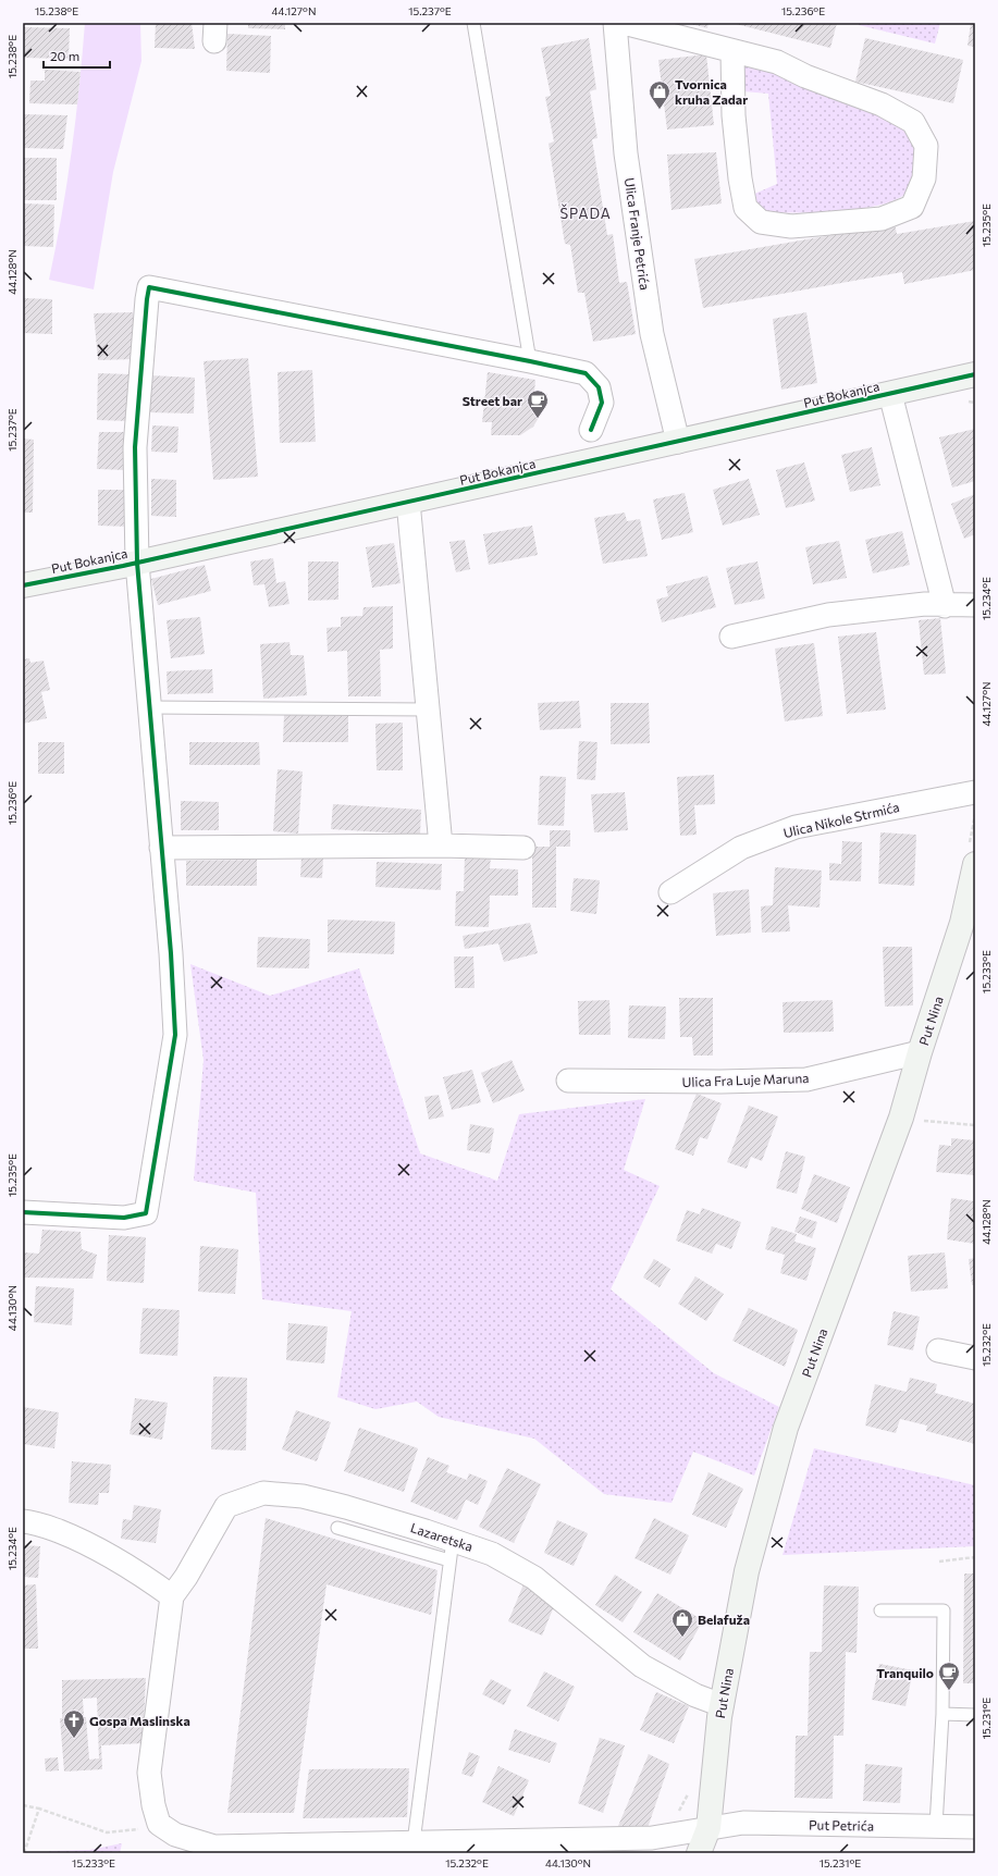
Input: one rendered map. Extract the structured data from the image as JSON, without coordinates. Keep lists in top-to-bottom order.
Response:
{
  "streets": {
    "main road": ["Put Bokanjca", "Put Nina"],
    "street": [
      "Ulica Franje Petrića",
      "Ulica Nikole Strmića",
      "Ulica Fra Luje Maruna",
      "Lazaretska",
      "Put Petrića"
    ]
  },
  "crossings": [
    ["Ulica Franje Petrića", "Put Bokanjca"],
    ["Put Nina", "Ulica Fra Luje Maruna"],
    ["Put Nina", "Lazaretska"],
    ["Put Nina", "Put Petrića"]
  ],
  "districts": ["ŠPADA"],
  "places": {
    "shop": ["Tvornica kruha Zadar", "Belafuža"],
    "cafe": ["Street bar", "Tranquilo"],
    "church": ["Gospa Maslinska"]
  },
  "scale_bar": "20 m",
  "coordinates": [
    "15.238°E",
    "44.127°N",
    "15.237°E",
    "15.236°E",
    "15.235°E",
    "44.128°N",
    "15.234°E",
    "15.233°E",
    "44.130°N",
    "15.232°E",
    "15.231°E"
  ]
}
